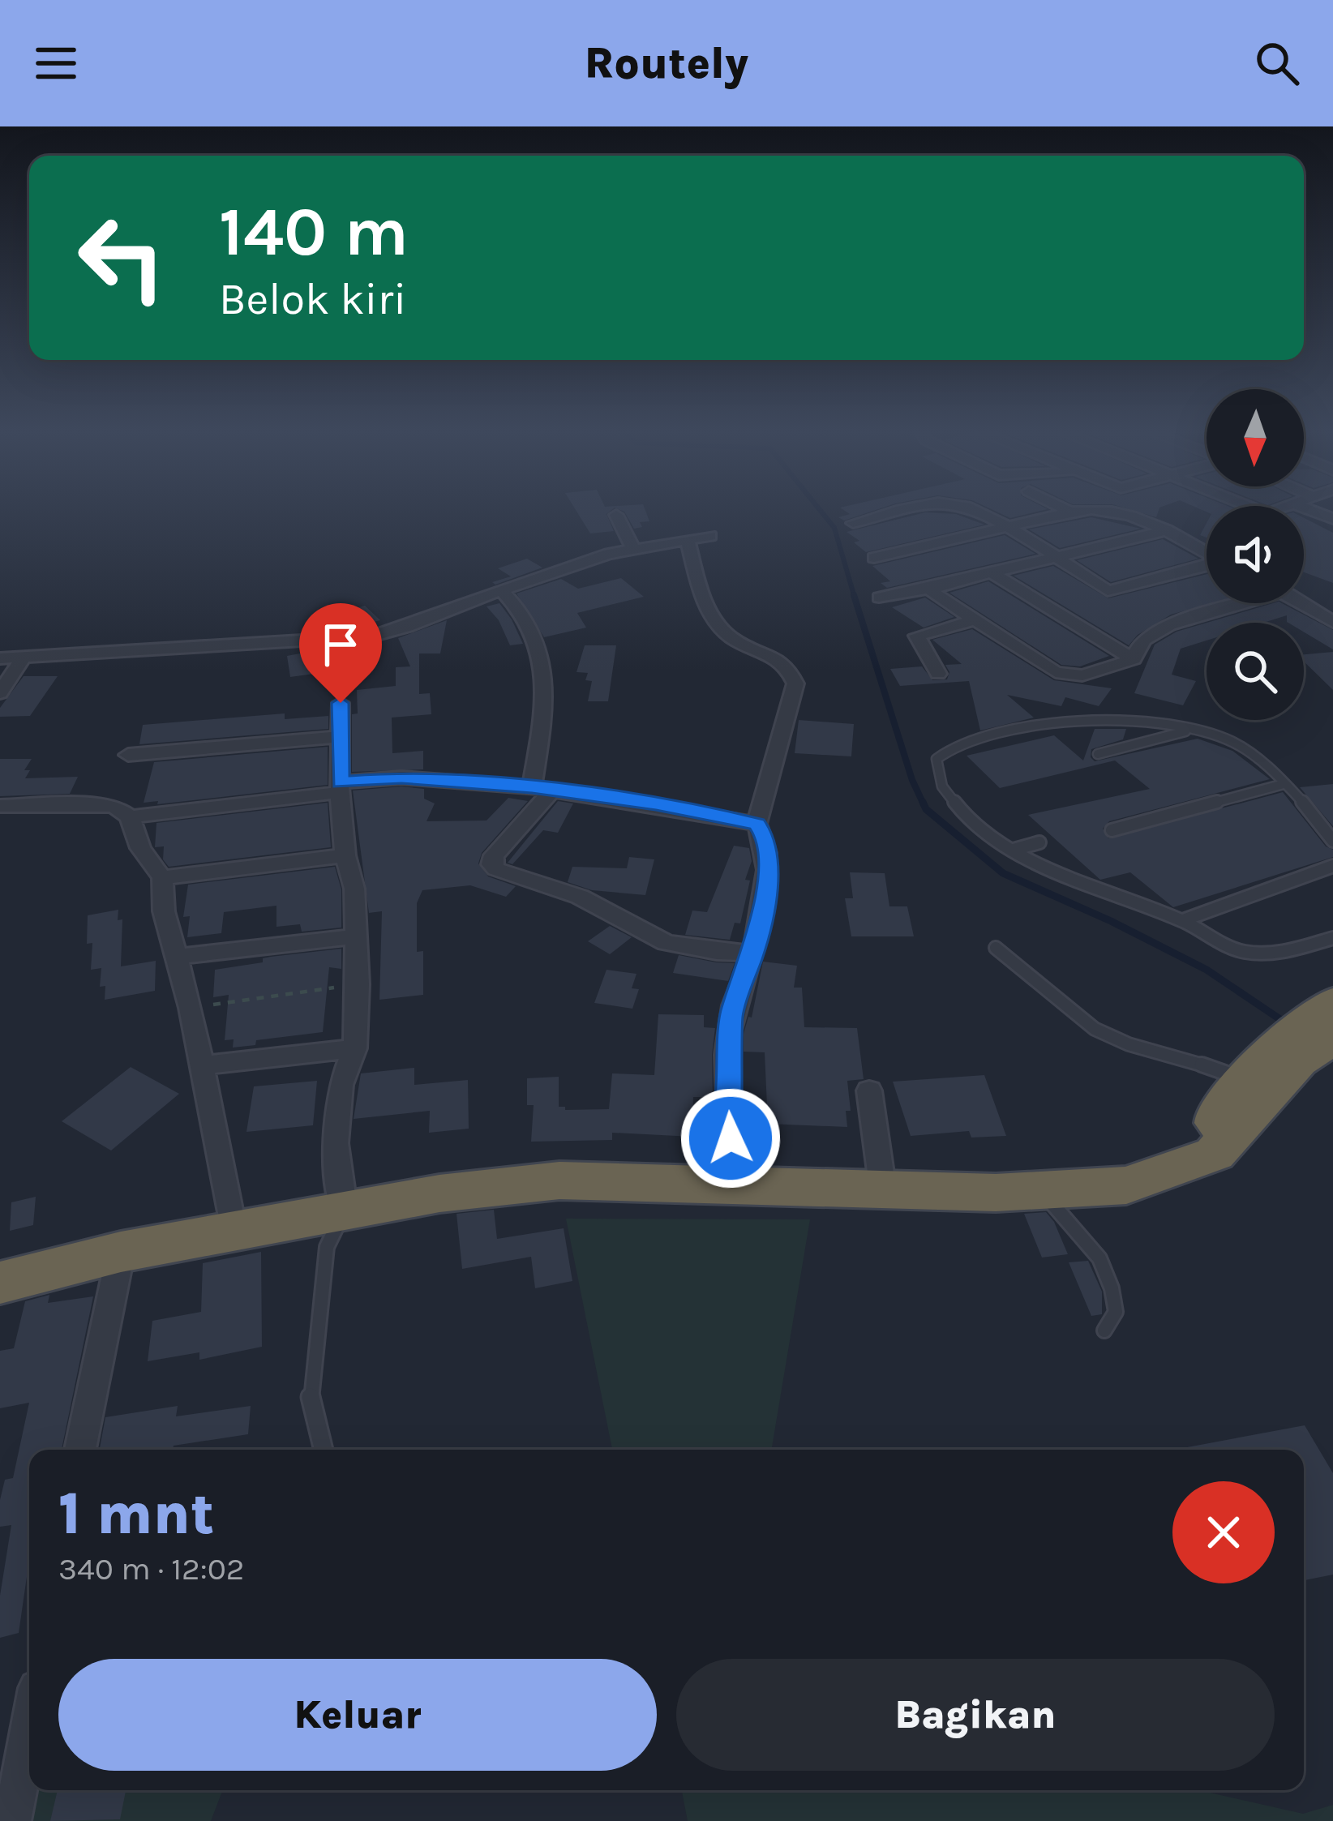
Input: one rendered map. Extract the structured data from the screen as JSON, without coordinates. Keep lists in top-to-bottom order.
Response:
{
  "north": "bottom",
  "page": {
    "header": "Routely",
    "turn": ["140 m", "Belok kiri"],
    "heading": ["1 mnt", "340 m · 12:02"],
    "buttons": ["Keluar", "Bagikan"]
  }
}
